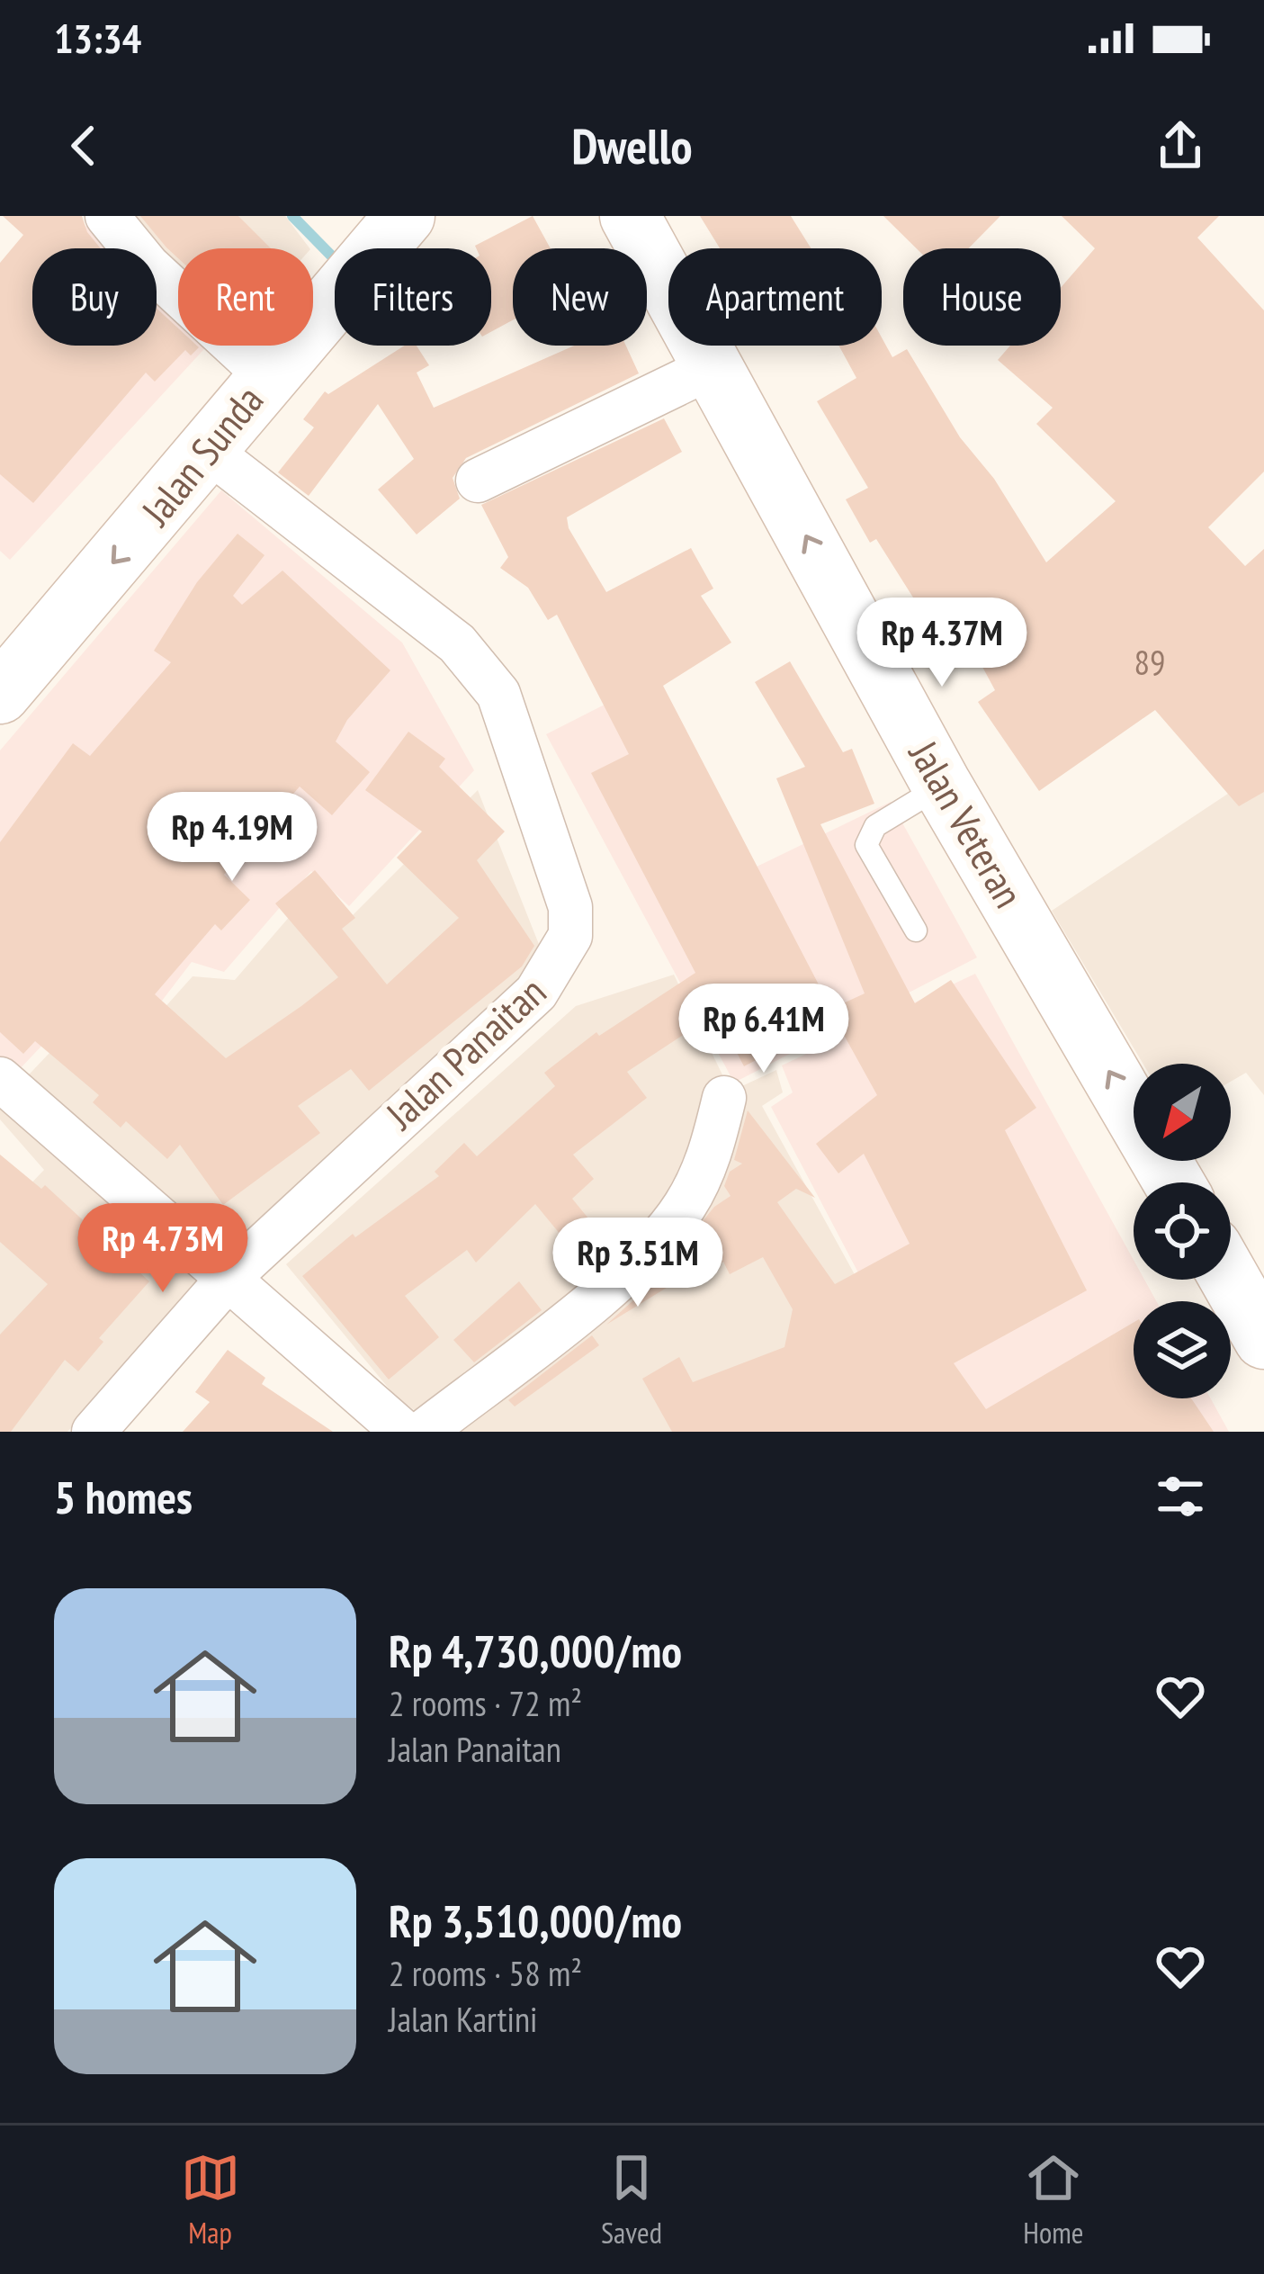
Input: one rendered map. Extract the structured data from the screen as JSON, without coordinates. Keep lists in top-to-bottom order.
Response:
{
  "streets": {
    "main road": ["Jalan Sunda", "Jalan Veteran"],
    "street": ["Jalan Panaitan"]
  },
  "crossings": [
    ["Jalan Sunda", "Jalan Panaitan"]
  ],
  "one_way": ["Jalan Sunda", "Jalan Veteran"],
  "house_numbers": ["89"],
  "north": "bottom left",
  "page": {
    "status": "13:34",
    "header": "Dwello",
    "chip": [
      "Buy",
      "Rent",
      "Filters",
      "New",
      "Apartment",
      "House"
    ],
    "price": [
      "Rp 4.37M",
      "Rp 4.19M",
      "Rp 6.41M",
      "Rp 4.73M",
      "Rp 3.51M"
    ],
    "heading": "5 homes",
    "list": [
      {
        "name": "Rp 4,730,000/mo",
        "note": "2 rooms · 72 m² · Jalan Panaitan"
      },
      {
        "name": "Rp 3,510,000/mo",
        "note": "2 rooms · 58 m² · Jalan Kartini"
      }
    ],
    "tabs": ["Map", "Saved", "Home"]
  }
}
